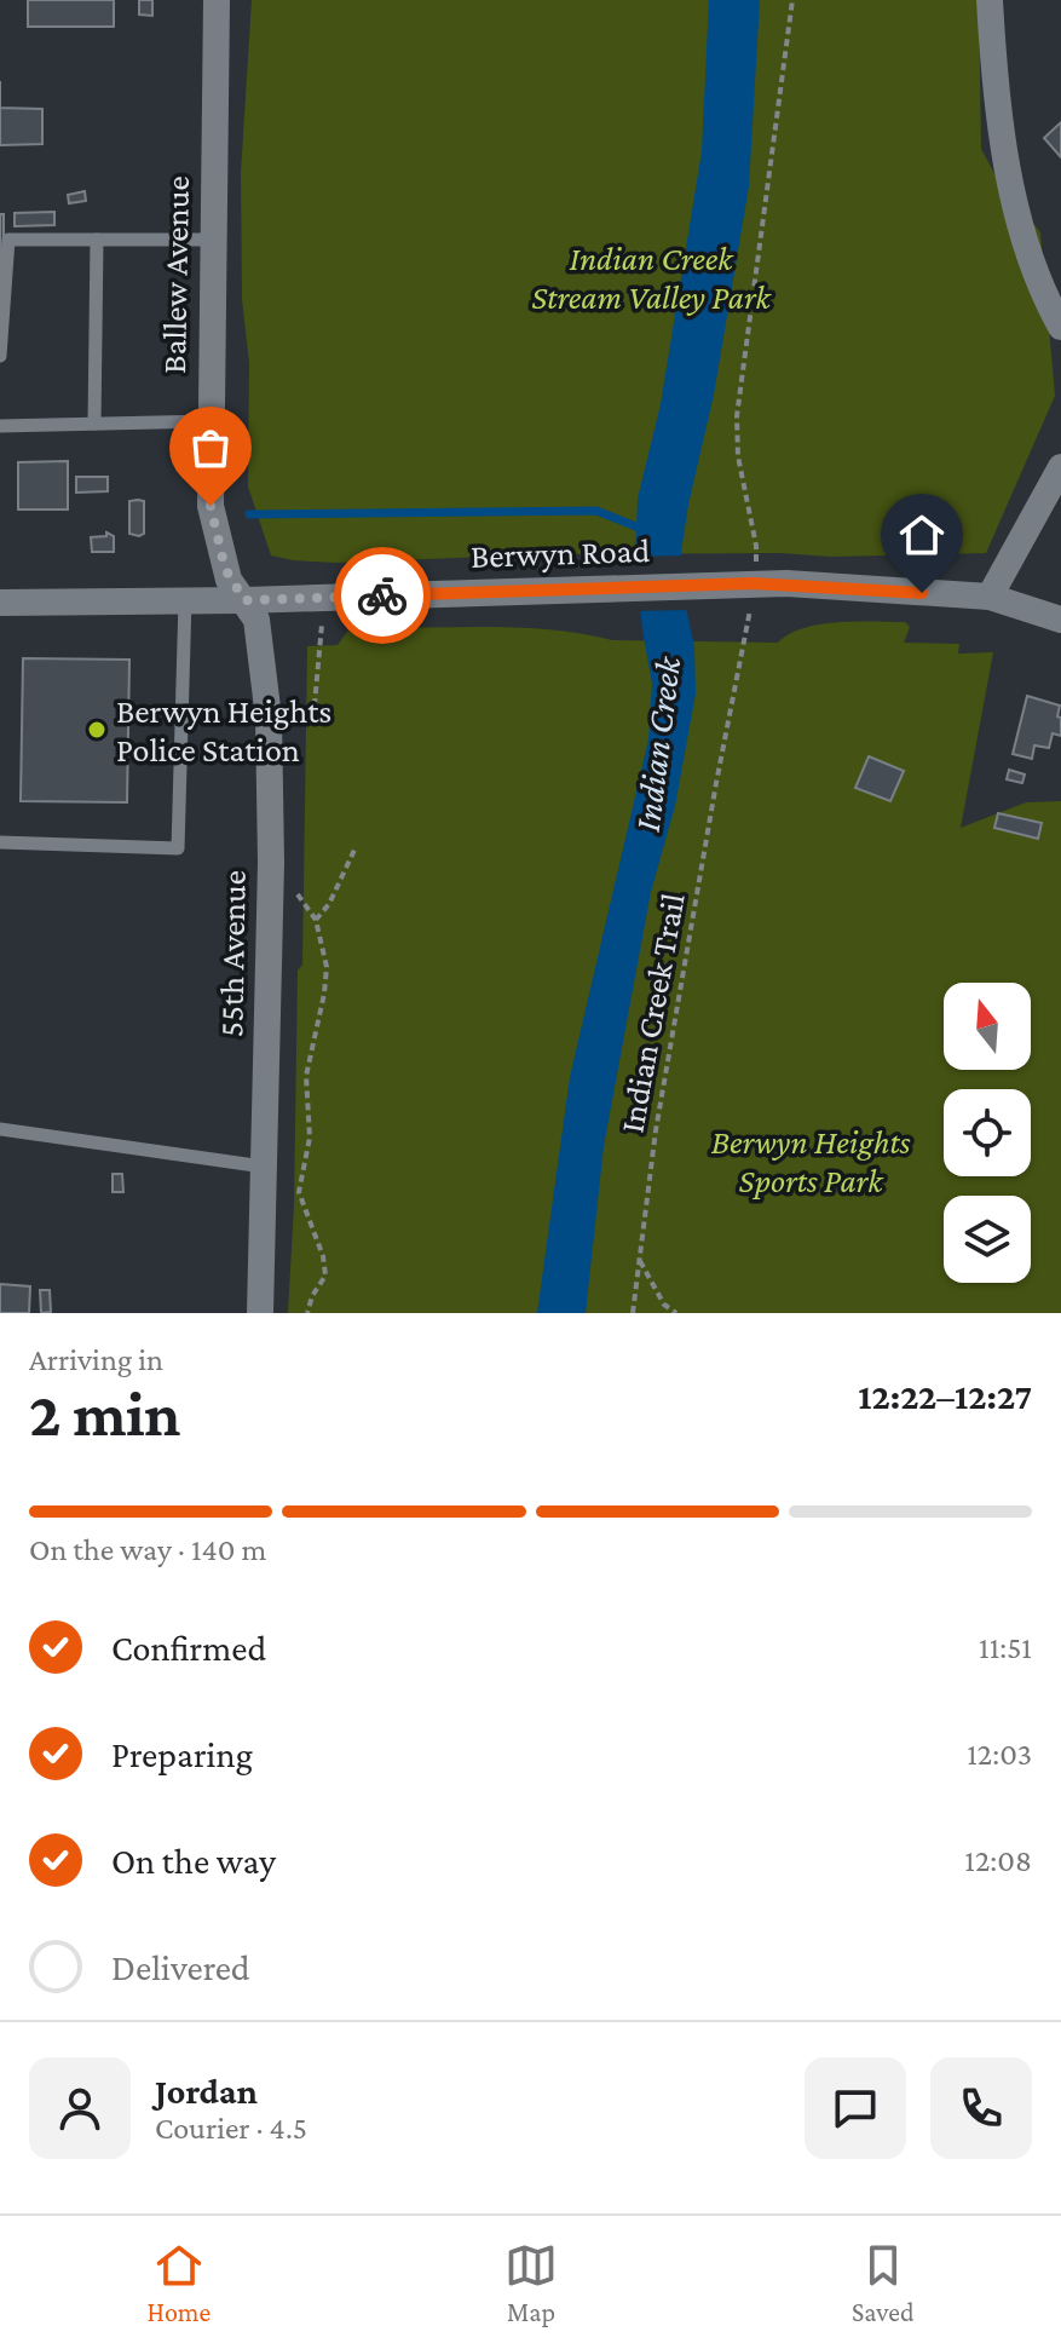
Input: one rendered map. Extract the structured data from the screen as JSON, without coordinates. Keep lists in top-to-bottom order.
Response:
{
  "streets": {
    "street": ["Ballew Avenue", "Berwyn Road", "55th Avenue"],
    "path": ["Indian Creek Trail"]
  },
  "crossings": [
    ["Ballew Avenue", "Berwyn Road"],
    ["Ballew Avenue", "55th Avenue"],
    ["Berwyn Road", "55th Avenue"]
  ],
  "water": ["Indian Creek"],
  "parks": ["Indian Creek Stream Valley Park", "Berwyn Heights Sports Park"],
  "places": ["Berwyn Heights Police Station"],
  "north": "top",
  "page": {
    "heading": ["2 min", "Arriving in", "12:22–12:27"],
    "panel": ["Jordan", "Courier · 4.5"],
    "bar": "On the way · 140 m",
    "list": [
      ["Confirmed", "11:51"],
      ["Preparing", "12:03"],
      ["On the way", "12:08"],
      "Delivered"
    ],
    "tabs": ["Home", "Map", "Saved"]
  }
}
